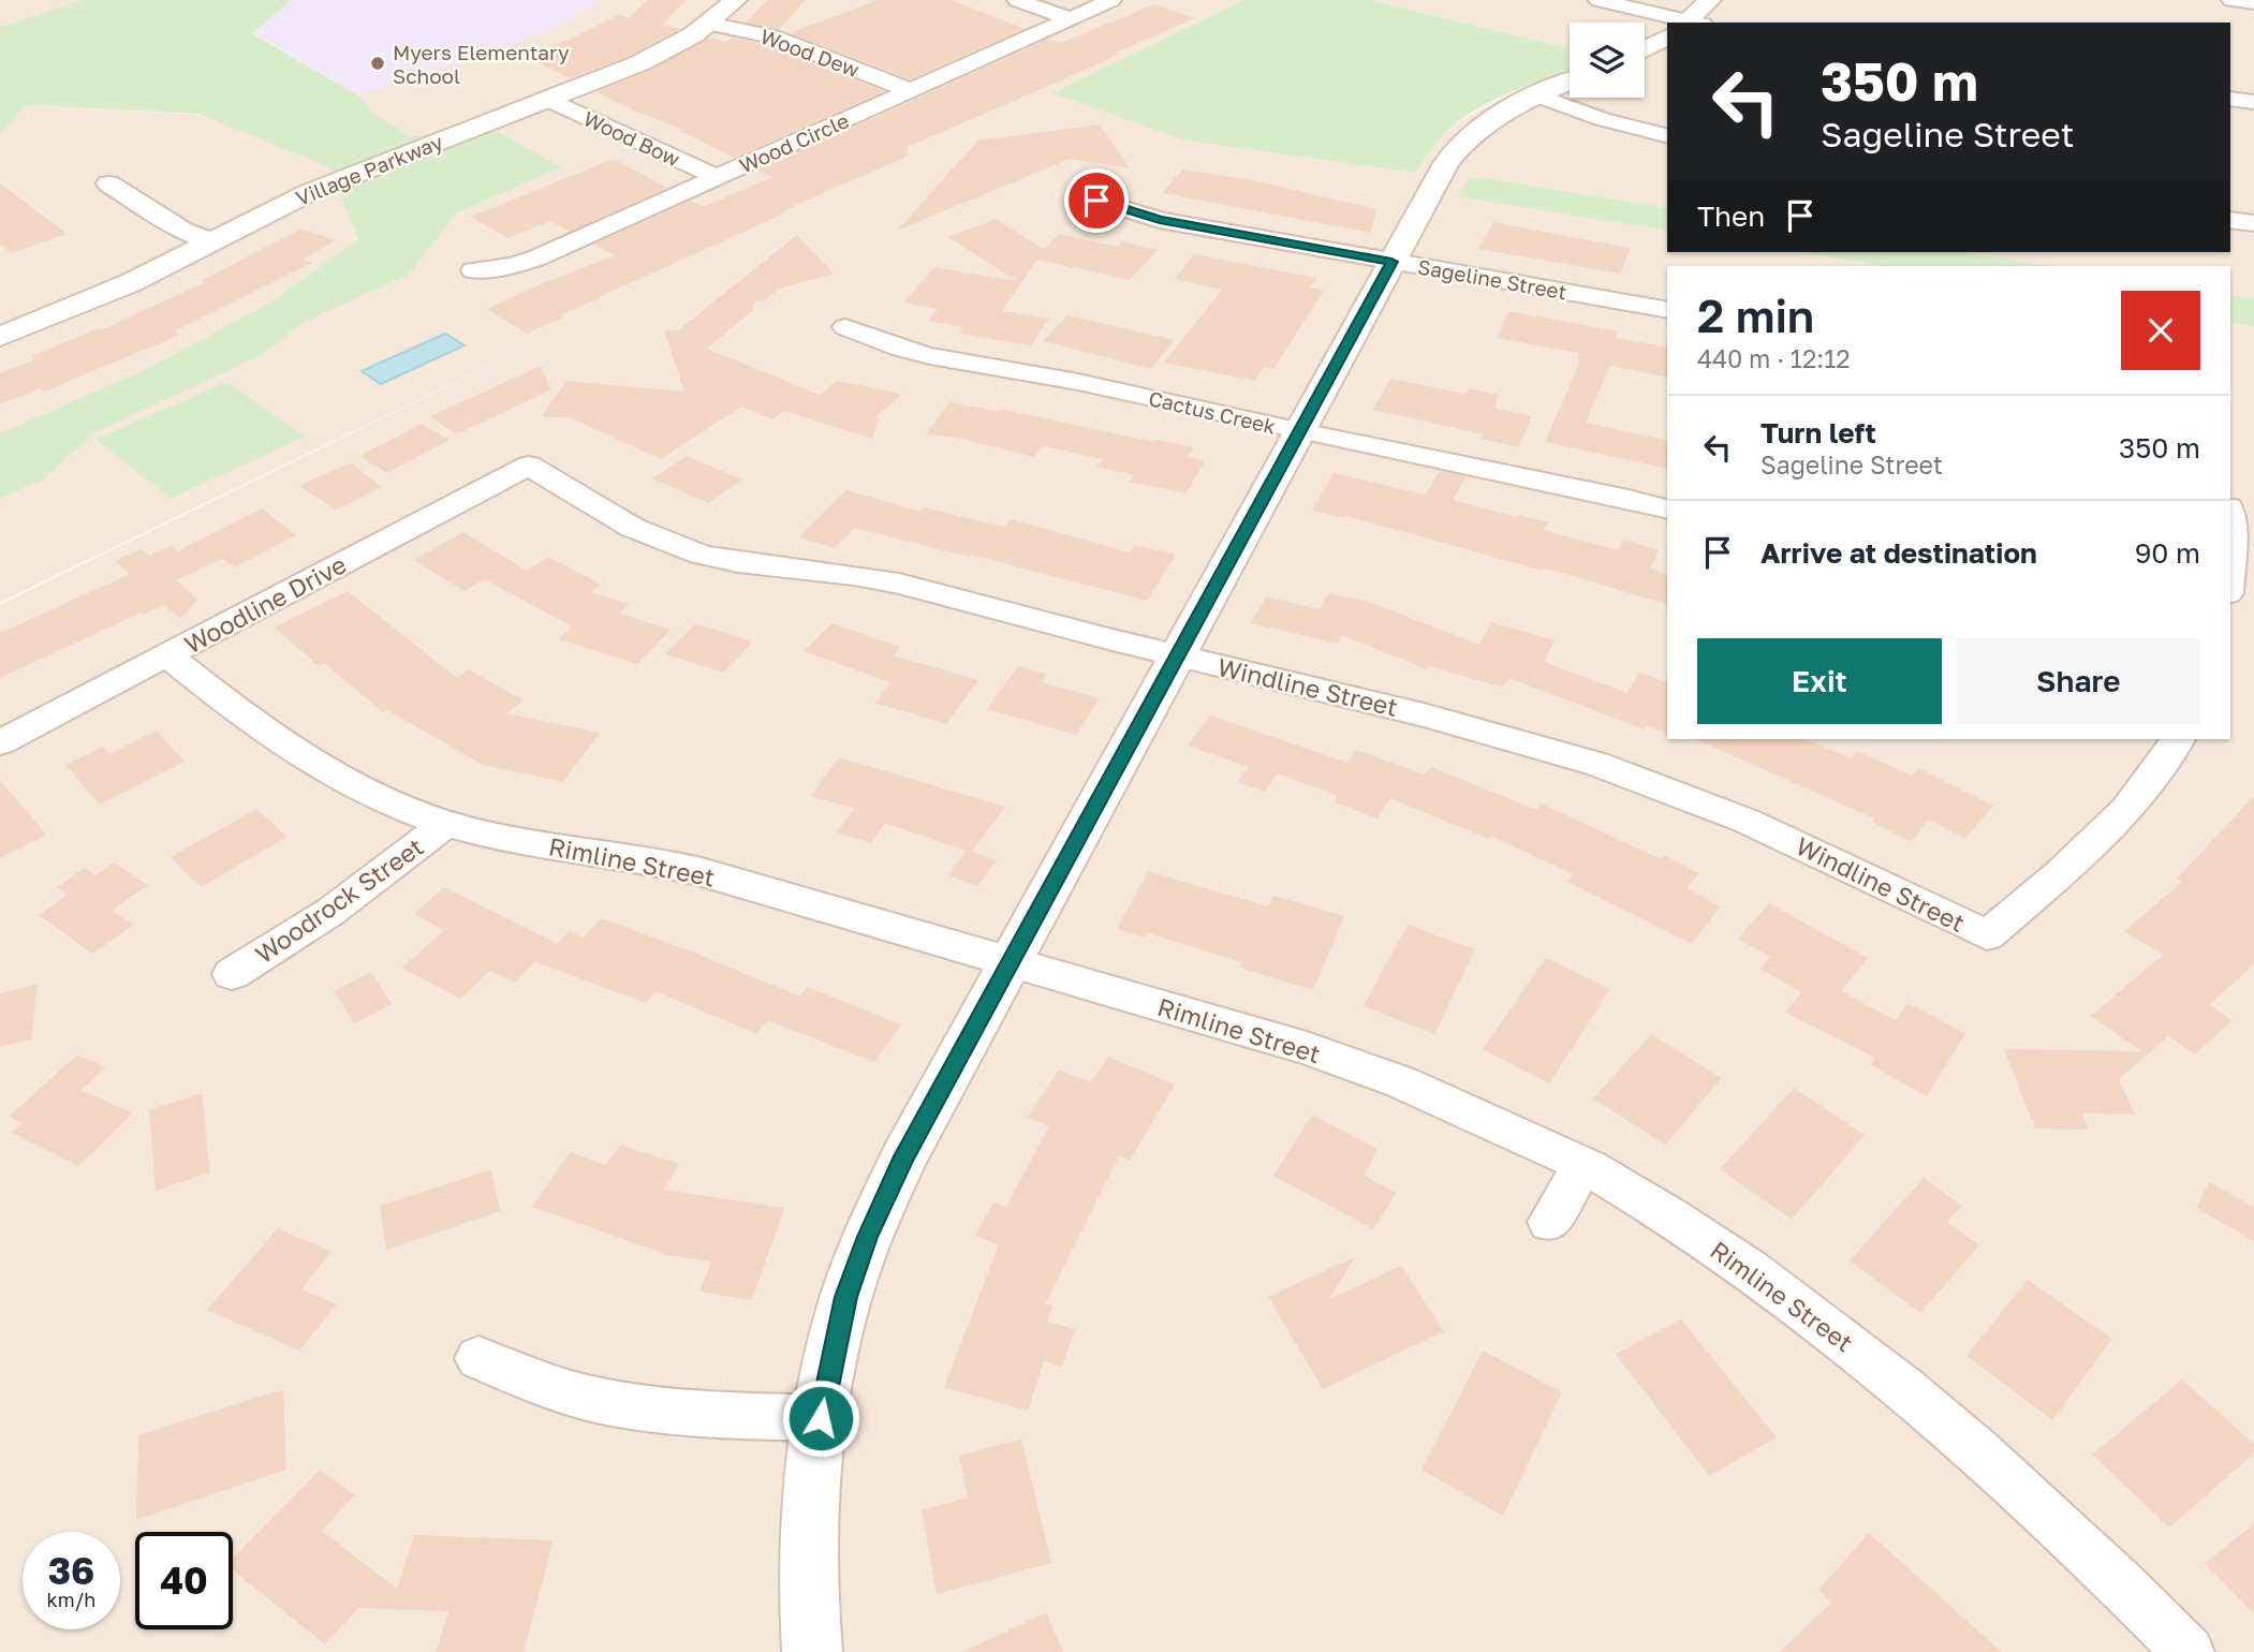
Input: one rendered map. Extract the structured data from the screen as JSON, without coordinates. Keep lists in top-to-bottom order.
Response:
{
  "streets": {
    "street": [
      "Wood Dew",
      "Wood Bow",
      "Wood Circle",
      "Village Parkway",
      "Sageline Street",
      "Cactus Creek",
      "Woodline Drive",
      "Windline Street",
      "Rimline Street",
      "Woodrock Street"
    ]
  },
  "crossings": [
    ["Wood Dew", "Wood Circle"],
    ["Wood Dew", "Village Parkway"],
    ["Wood Bow", "Wood Circle"],
    ["Wood Bow", "Village Parkway"],
    ["Woodline Drive", "Windline Street"],
    ["Woodline Drive", "Rimline Street"],
    ["Rimline Street", "Woodrock Street"]
  ],
  "places": ["Myers Elementary School"],
  "page": {
    "turn": ["350 m", "Sageline Street"],
    "then": "Then",
    "heading": ["2 min", "440 m · 12:12"],
    "list": [
      {
        "name": "Turn left",
        "note": "Sageline Street",
        "value": "350 m"
      },
      {
        "name": "Arrive at destination",
        "value": "90 m"
      }
    ],
    "buttons": ["Exit", "Share"],
    "speed": "36 km/h",
    "limit": "40"
  }
}
